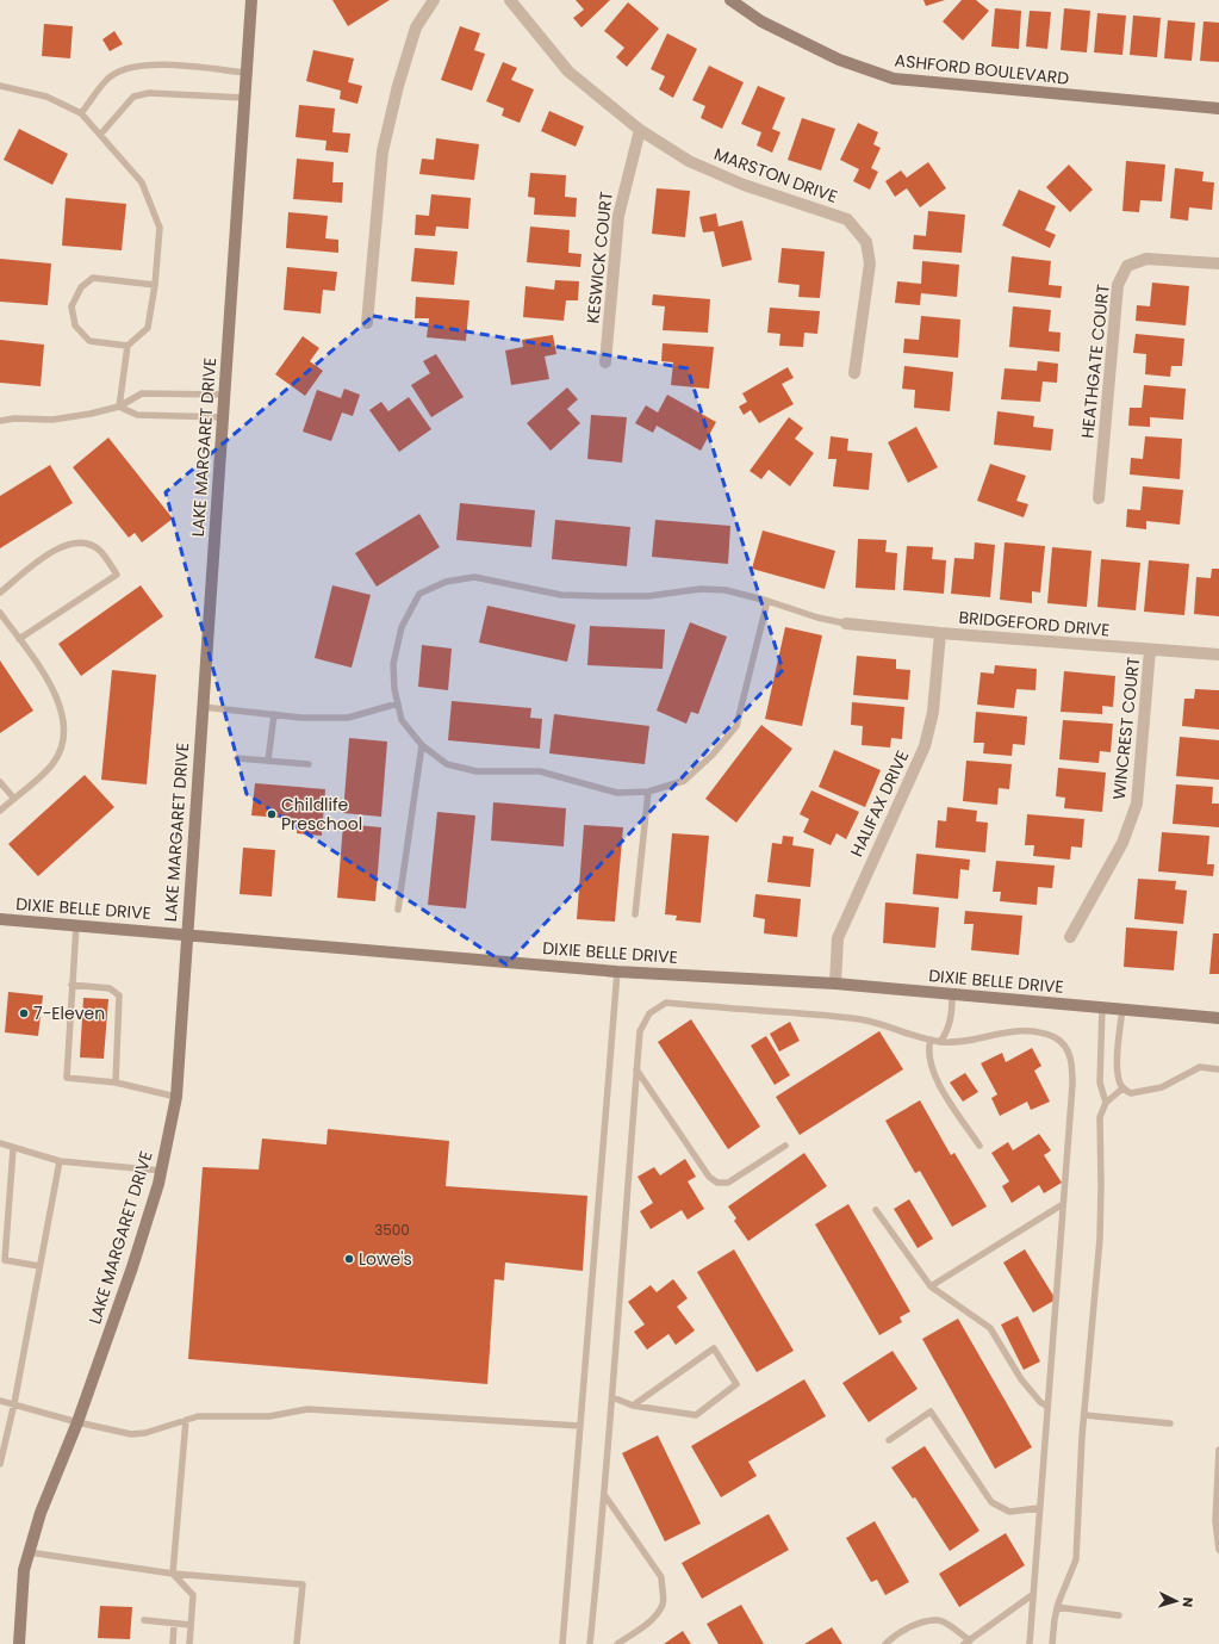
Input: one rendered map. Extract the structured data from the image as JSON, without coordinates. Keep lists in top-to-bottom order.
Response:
{
  "streets": {
    "street": [
      "ASHFORD BOULEVARD",
      "MARSTON DRIVE",
      "KESWICK COURT",
      "HEATHGATE COURT",
      "LAKE MARGARET DRIVE",
      "BRIDGEFORD DRIVE",
      "WINCREST COURT",
      "HALIFAX DRIVE",
      "DIXIE BELLE DRIVE"
    ]
  },
  "crossings": [
    ["MARSTON DRIVE", "KESWICK COURT"],
    ["LAKE MARGARET DRIVE", "DIXIE BELLE DRIVE"],
    ["BRIDGEFORD DRIVE", "WINCREST COURT"],
    ["BRIDGEFORD DRIVE", "HALIFAX DRIVE"],
    ["HALIFAX DRIVE", "DIXIE BELLE DRIVE"]
  ],
  "places": ["Childlife Preschool", "7-Eleven", "Lowe's"],
  "house_numbers": ["3500"],
  "north": "right"
}
